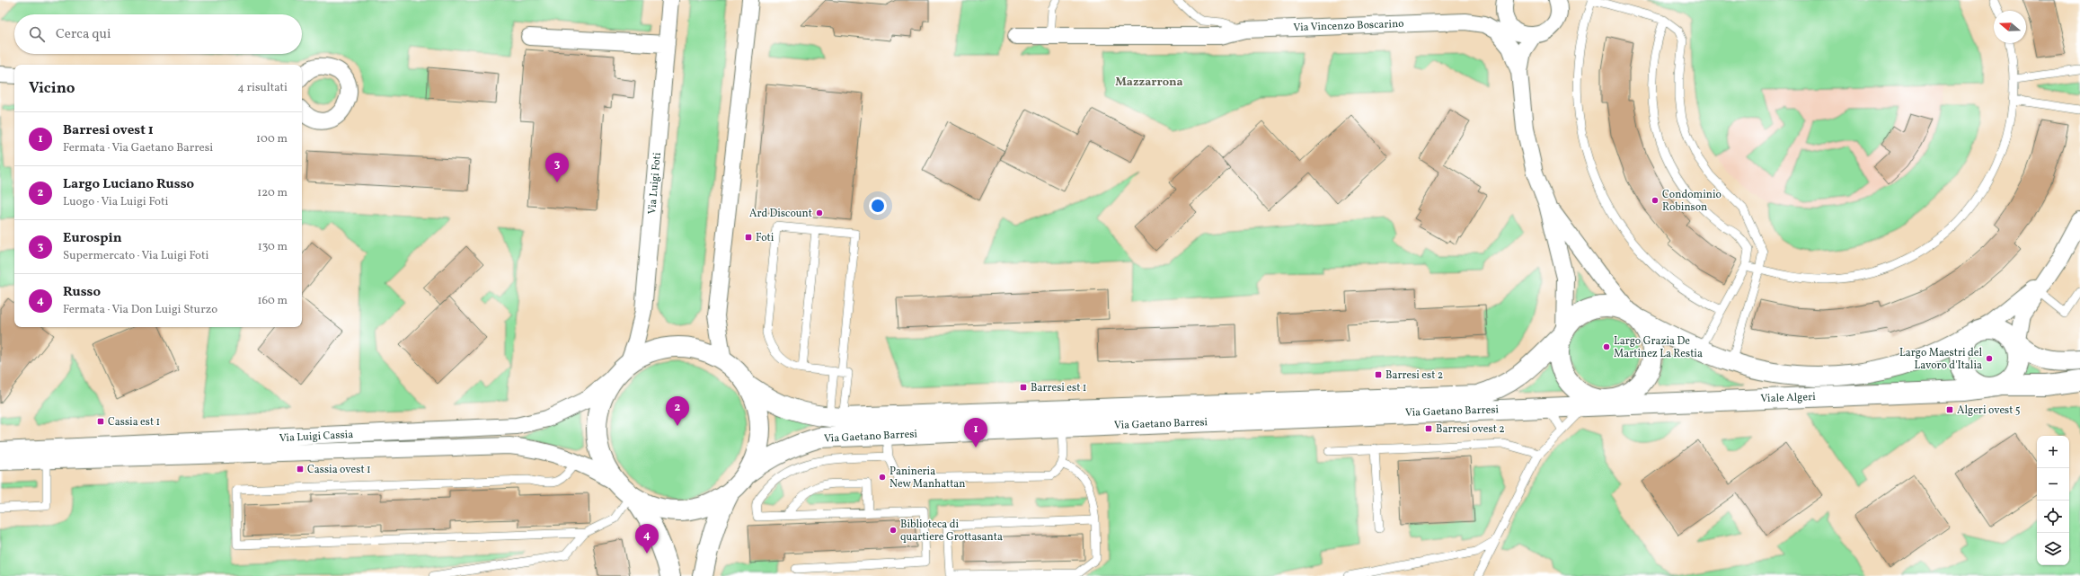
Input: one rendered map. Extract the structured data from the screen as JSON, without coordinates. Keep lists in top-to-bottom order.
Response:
{
  "streets": {
    "street": [
      "Via Vincenzo Boscarino",
      "Via Luigi Foti",
      "Viale Algeri",
      "Via Gaetano Barresi",
      "Via Luigi Cassia"
    ]
  },
  "crossings": [
    ["Via Luigi Foti", "Via Luigi Cassia"],
    ["Viale Algeri", "Via Gaetano Barresi"]
  ],
  "districts": ["Mazzarrona"],
  "places": {
    "other": [
      "Condominio Robinson",
      "Ard Discount",
      "Largo Grazia De Martinez La Restia",
      "Largo Maestri del Lavoro d'Italia",
      "Panineria New Manhattan",
      "Biblioteca di quartiere Grottasanta"
    ],
    "transit": [
      "Foti",
      "Barresi est 2",
      "Barresi est 1",
      "Algeri ovest 5",
      "Cassia est 1",
      "Barresi ovest 2",
      "Cassia ovest 1"
    ]
  },
  "north": "left",
  "page": {
    "search": "Cerca qui",
    "heading": ["Vicino", "4 risultati"],
    "list": [
      {
        "mark": "1",
        "name": "Barresi ovest 1",
        "note": "Fermata · Via Gaetano Barresi",
        "value": "100 m"
      },
      {
        "mark": "2",
        "name": "Largo Luciano Russo",
        "note": "Luogo · Via Luigi Foti",
        "value": "120 m"
      },
      {
        "mark": "3",
        "name": "Eurospin",
        "note": "Supermercato · Via Luigi Foti",
        "value": "130 m"
      },
      {
        "mark": "4",
        "name": "Russo",
        "note": "Fermata · Via Don Luigi Sturzo",
        "value": "160 m"
      }
    ],
    "pins": [
      "3",
      "2",
      "1",
      "4"
    ],
    "map_buttons": ["+", "−"]
  }
}
